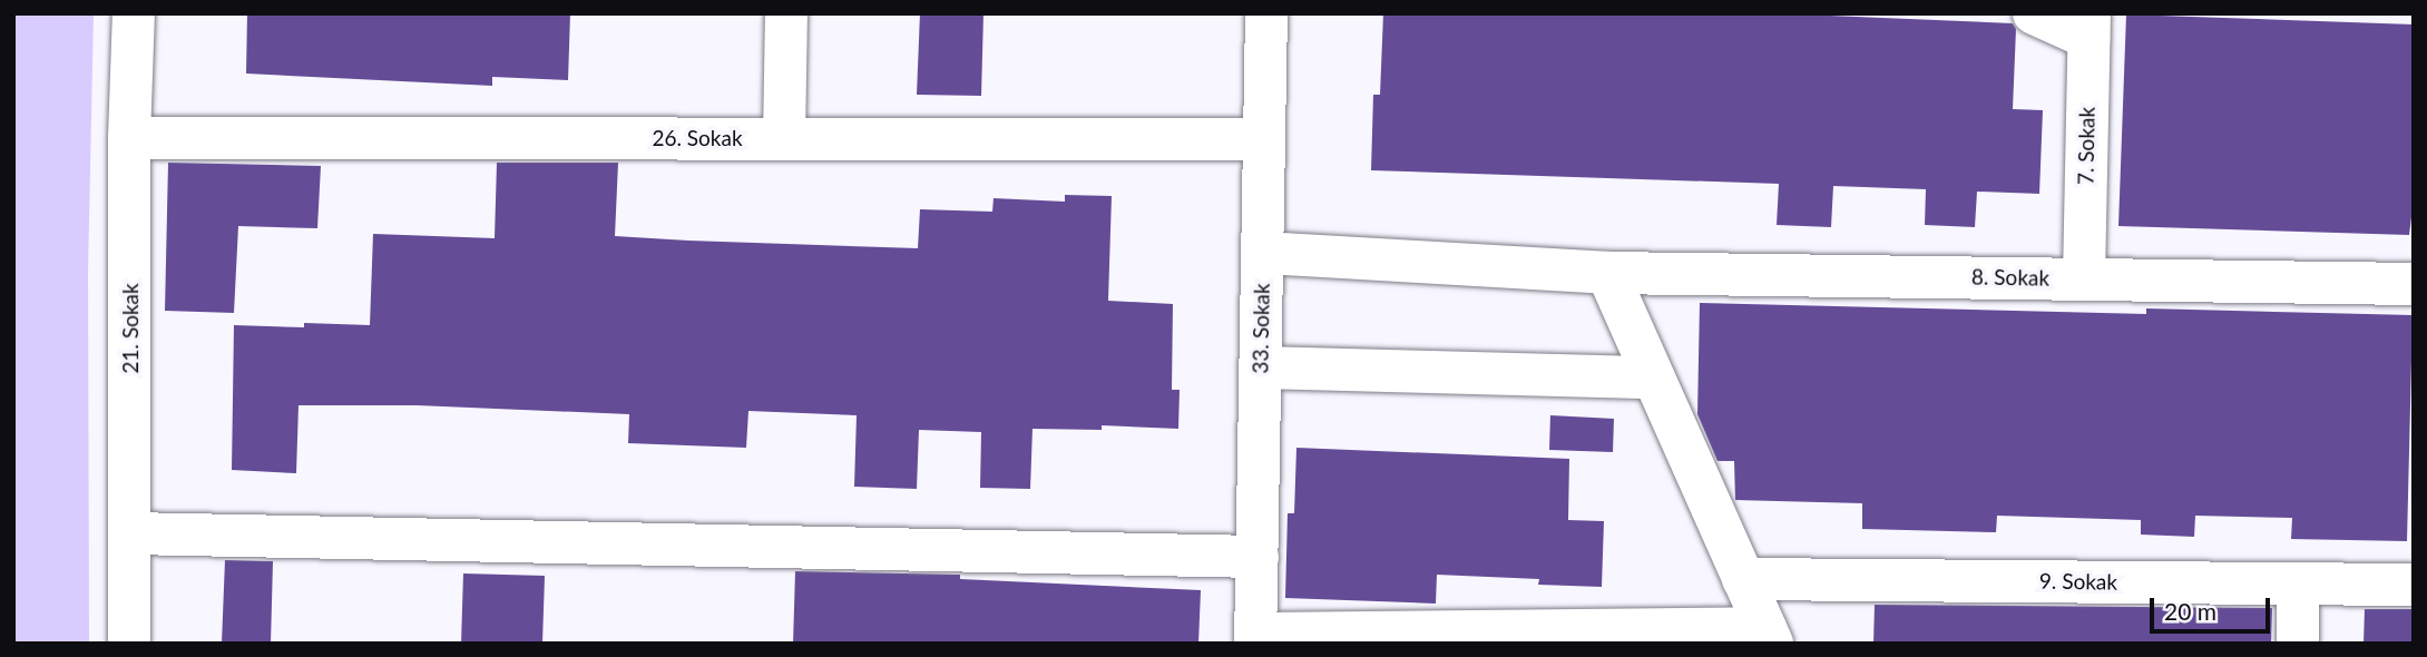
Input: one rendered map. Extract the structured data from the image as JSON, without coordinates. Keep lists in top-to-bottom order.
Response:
{
  "streets": {
    "street": [
      "26. Sokak",
      "7. Sokak",
      "8. Sokak",
      "21. Sokak",
      "33. Sokak",
      "9. Sokak"
    ]
  },
  "crossings": [
    ["26. Sokak", "21. Sokak"],
    ["26. Sokak", "33. Sokak"],
    ["7. Sokak", "8. Sokak"],
    ["8. Sokak", "33. Sokak"]
  ],
  "scale_bar": "20 m"
}
